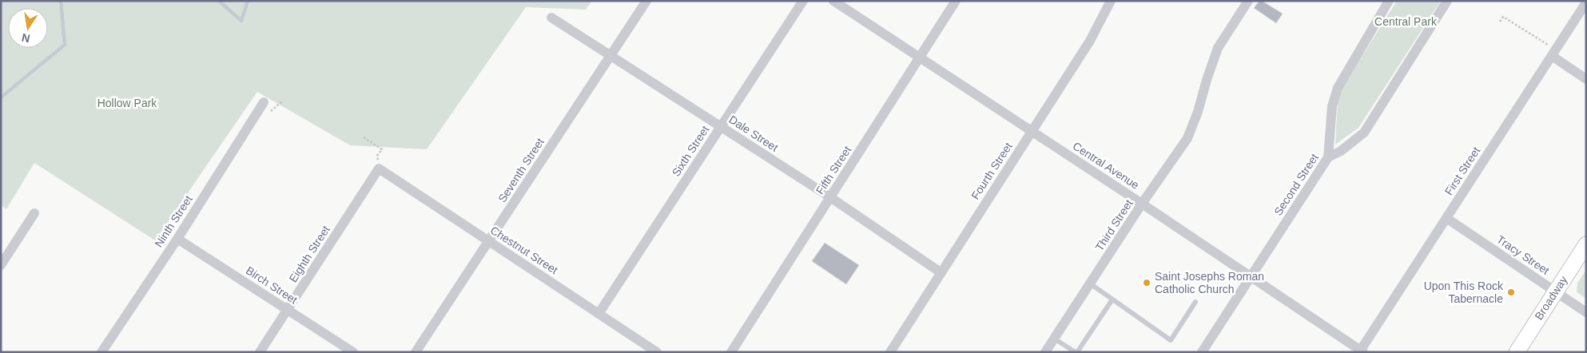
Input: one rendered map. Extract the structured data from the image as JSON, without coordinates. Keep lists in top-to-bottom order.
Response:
{
  "streets": {
    "street": [
      "Dale Street",
      "Sixth Street",
      "Central Avenue",
      "Seventh Street",
      "Fifth Street",
      "Fourth Street",
      "First Street",
      "Second Street",
      "Ninth Street",
      "Third Street",
      "Chestnut Street",
      "Eighth Street",
      "Tracy Street",
      "Birch Street",
      "Broadway"
    ]
  },
  "crossings": [
    ["Dale Street", "Sixth Street"],
    ["Dale Street", "Seventh Street"],
    ["Dale Street", "Fifth Street"],
    ["Dale Street", "Fourth Street"],
    ["Sixth Street", "Chestnut Street"],
    ["Central Avenue", "Fifth Street"],
    ["Central Avenue", "Fourth Street"],
    ["Central Avenue", "First Street"],
    ["Central Avenue", "Second Street"],
    ["Central Avenue", "Third Street"],
    ["Seventh Street", "Chestnut Street"],
    ["First Street", "Tracy Street"],
    ["Ninth Street", "Birch Street"],
    ["Chestnut Street", "Eighth Street"],
    ["Eighth Street", "Birch Street"],
    ["Tracy Street", "Broadway"]
  ],
  "parks": ["Central Park", "Hollow Park"],
  "places": ["Saint Josephs Roman Catholic Church", "Upon This Rock Tabernacle"],
  "north": "bottom"
}
